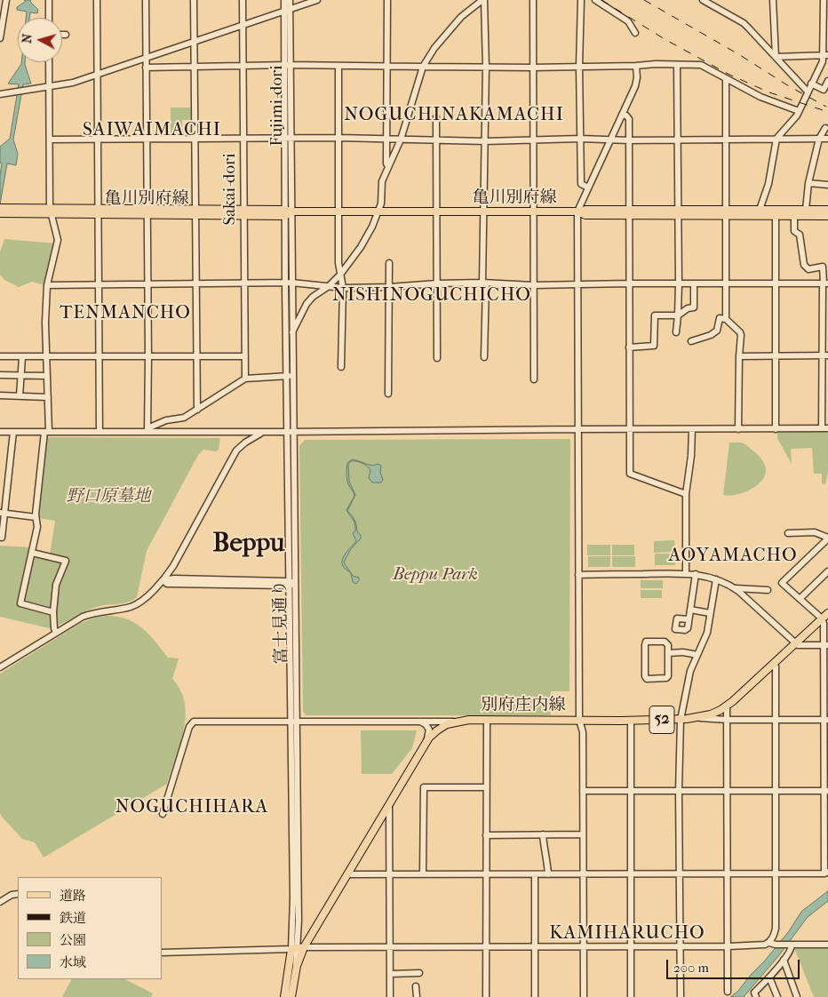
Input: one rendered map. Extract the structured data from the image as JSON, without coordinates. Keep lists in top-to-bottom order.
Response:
{
  "streets": {
    "main road": ["亀川別府線", "別府庄内線", "52"],
    "street": ["Fujimi-dori", "Sakai-dori", "富士見通り"]
  },
  "crossings": [
    ["Fujimi-dori", "亀川別府線"],
    ["Sakai-dori", "亀川別府線"],
    ["富士見通り", "別府庄内線"]
  ],
  "districts": [
    "NOGUCHINAKAMACHI",
    "SAIWAIMACHI",
    "NISHINOGUCHICHO",
    "TENMANCHO",
    "Beppu",
    "AOYAMACHO",
    "NOGUCHIHARA",
    "KAMIHARUCHO"
  ],
  "parks": ["野口原墓地", "Beppu Park"],
  "legend": [
    "道路",
    "鉄道",
    "公園",
    "水域"
  ],
  "scale_bar": "200 m",
  "north": "left"
}
